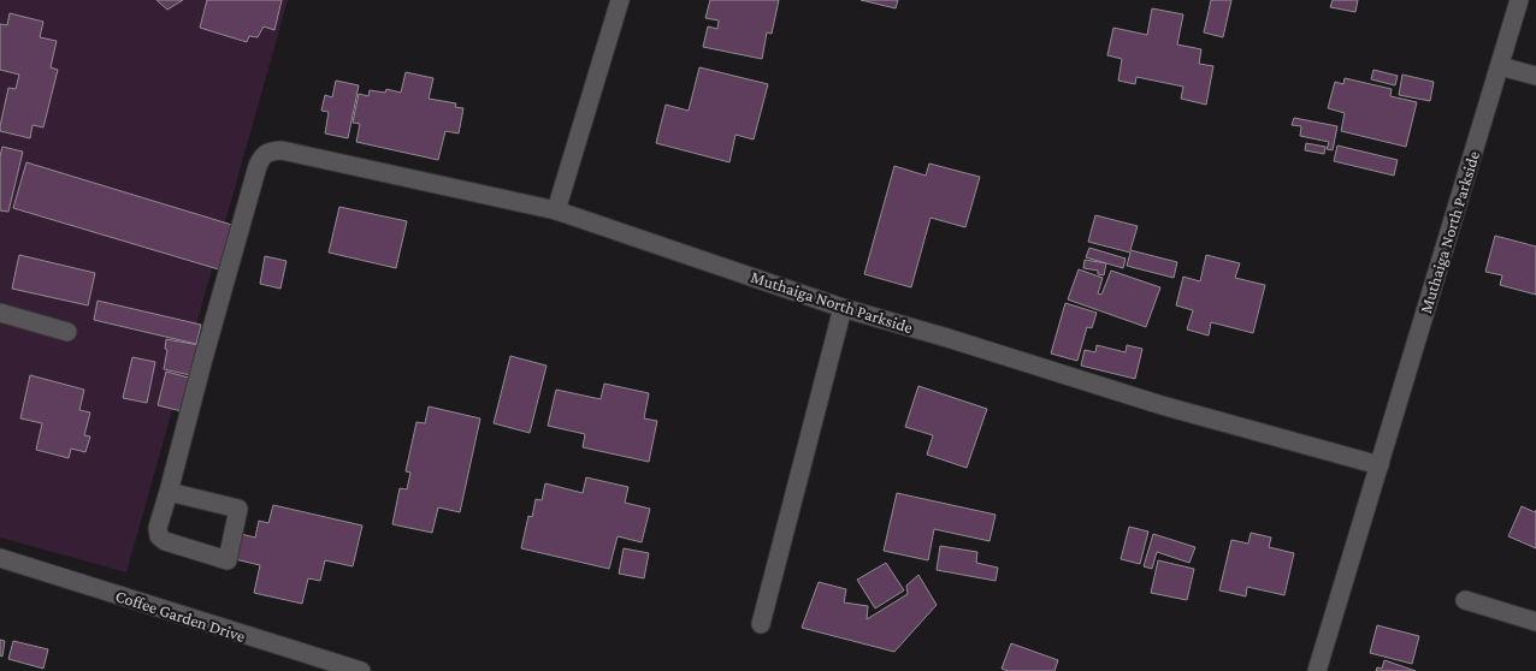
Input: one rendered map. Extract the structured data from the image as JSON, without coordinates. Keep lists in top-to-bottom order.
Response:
{
  "streets": {
    "street": ["Muthaiga North Parkside", "Coffee Garden Drive"]
  }
}
